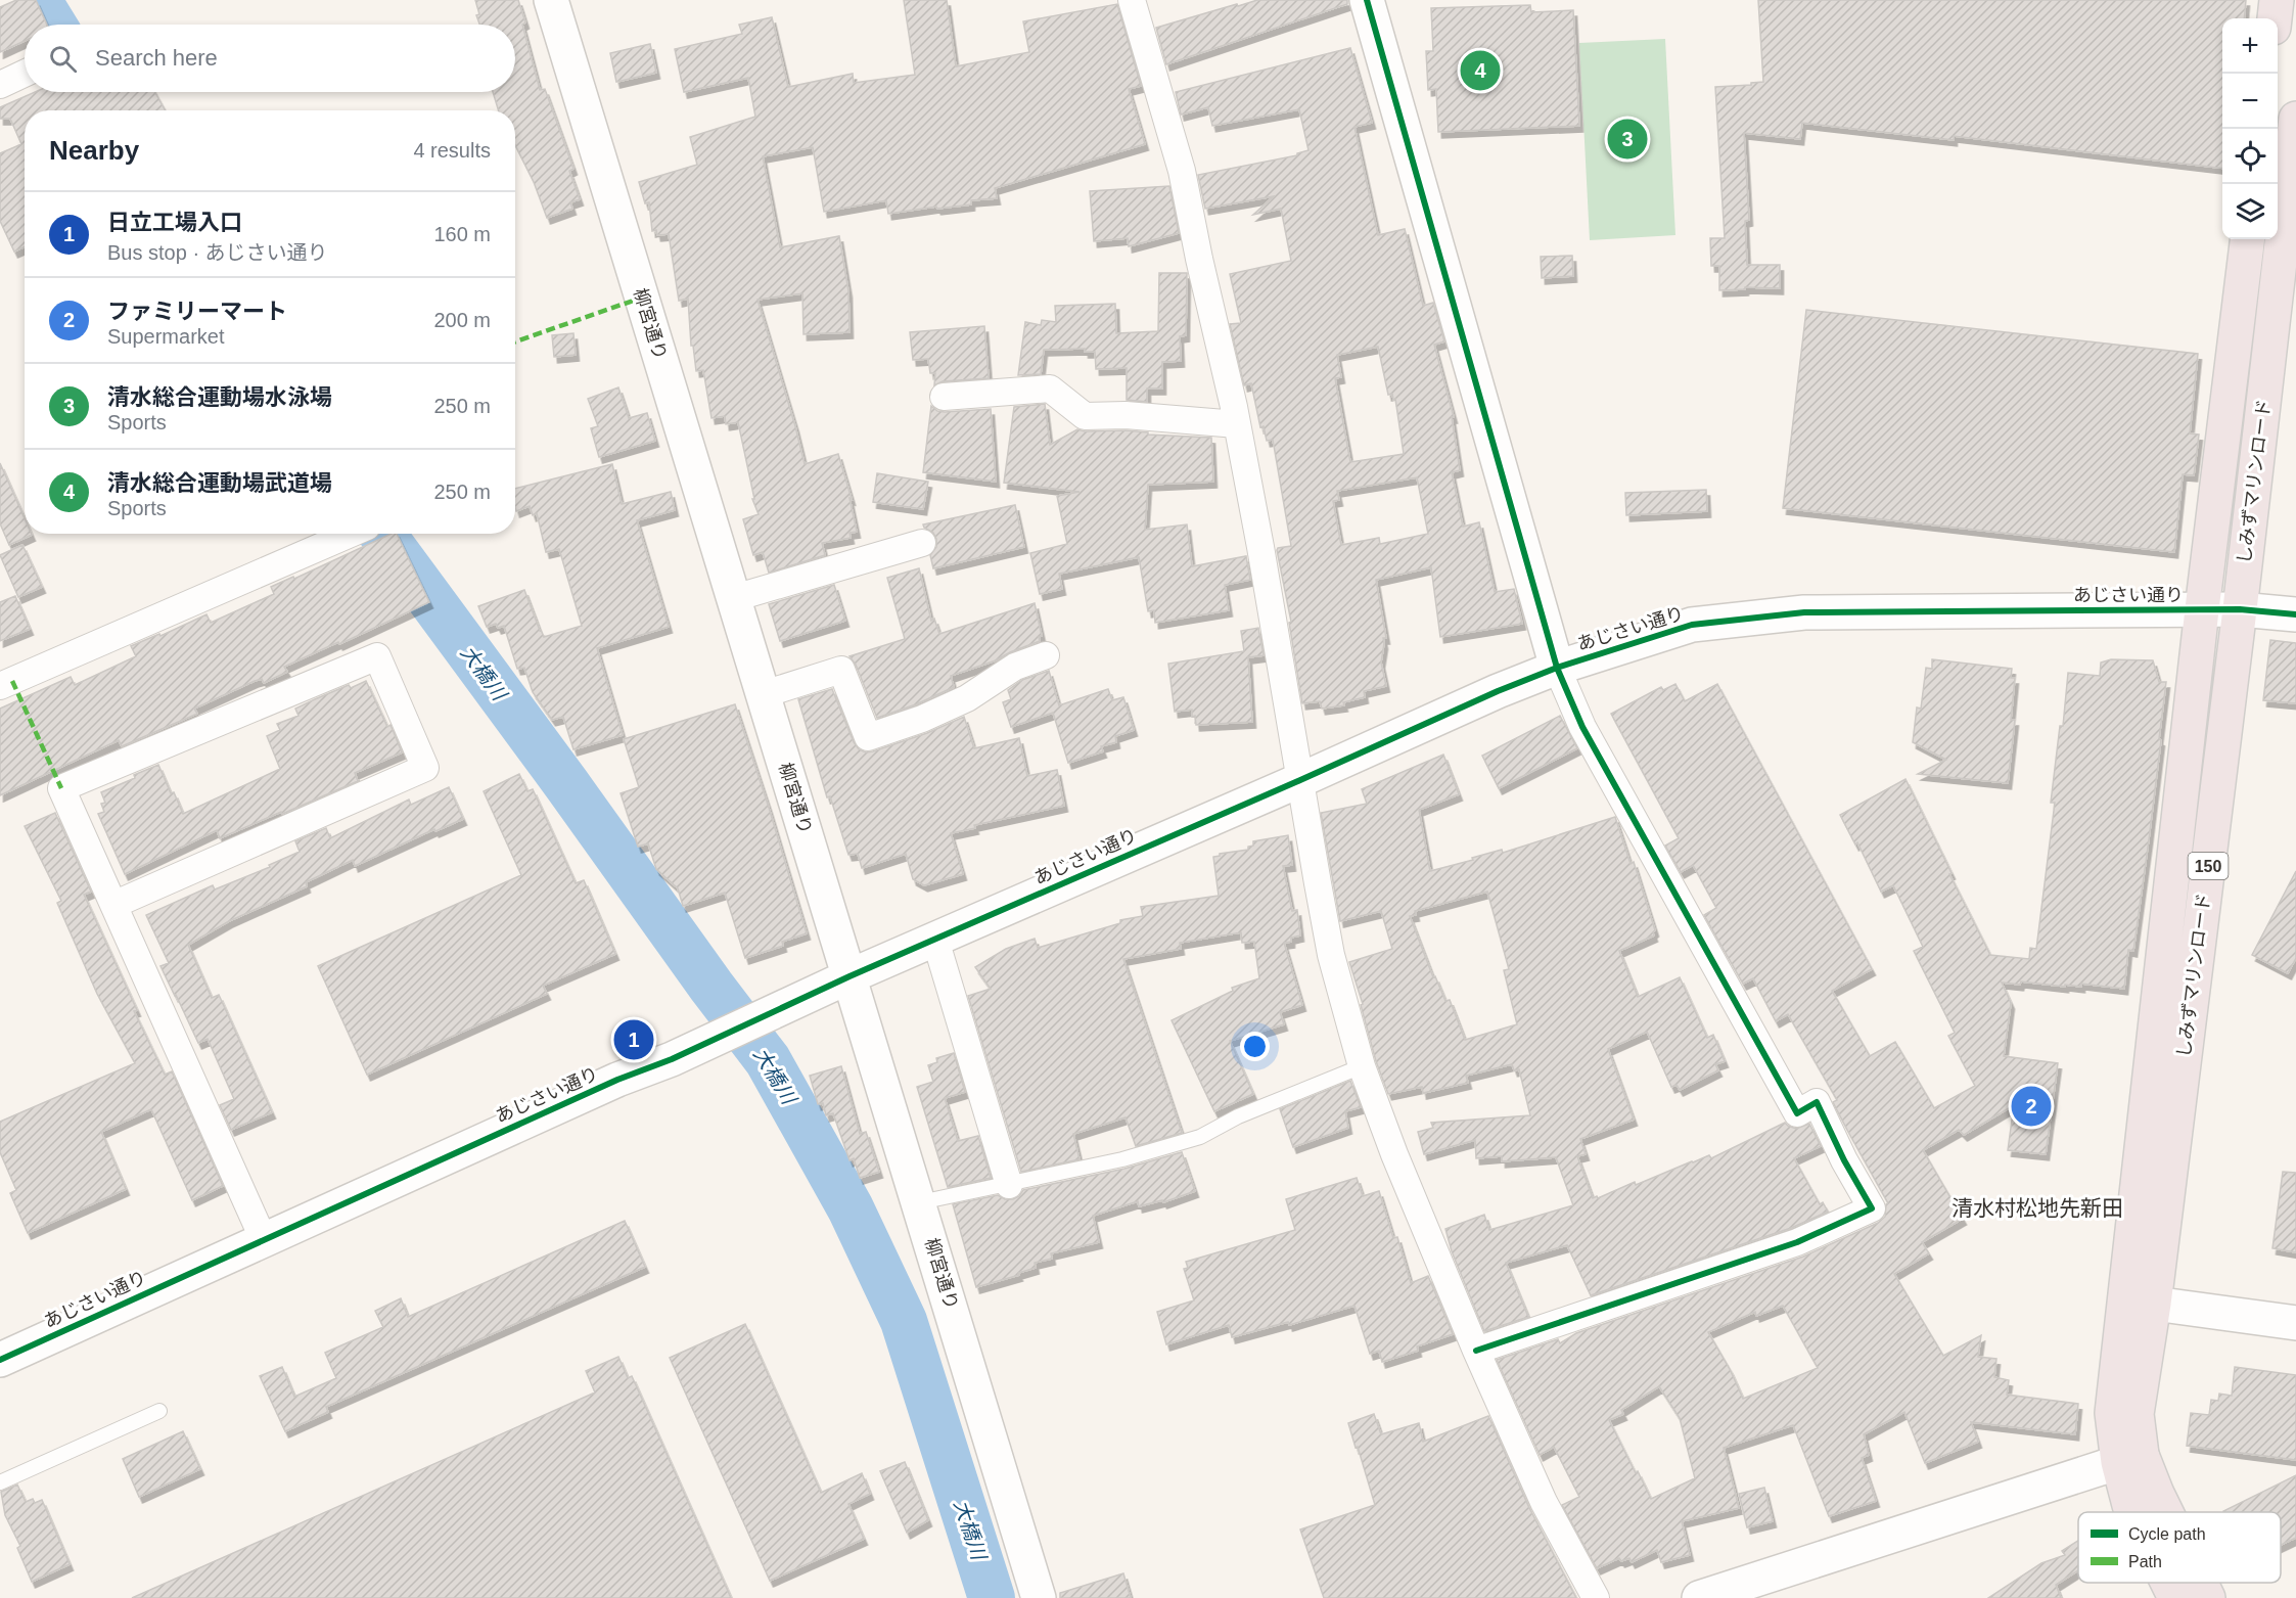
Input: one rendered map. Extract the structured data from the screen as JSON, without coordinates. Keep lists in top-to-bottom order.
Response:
{
  "streets": {
    "highway": ["しみずマリンロード", "150"],
    "street": ["柳宮通り", "あじさい通り"]
  },
  "crossings": [
    ["柳宮通り", "あじさい通り"],
    ["しみずマリンロード", "あじさい通り"]
  ],
  "districts": ["清水村松地先新田"],
  "water": ["大橋川"],
  "legend": ["Cycle path", "Path"],
  "page": {
    "map_buttons": ["+", "−"],
    "search": "Search here",
    "pins": [
      "4",
      "3",
      "1",
      "2"
    ],
    "heading": ["Nearby", "4 results"],
    "list": [
      {
        "mark": "1",
        "name": "日立工場入口",
        "note": "Bus stop · あじさい通り",
        "value": "160 m"
      },
      {
        "mark": "2",
        "name": "ファミリーマート",
        "note": "Supermarket",
        "value": "200 m"
      },
      {
        "mark": "3",
        "name": "清水総合運動場水泳場",
        "note": "Sports",
        "value": "250 m"
      },
      {
        "mark": "4",
        "name": "清水総合運動場武道場",
        "note": "Sports",
        "value": "250 m"
      }
    ]
  }
}
